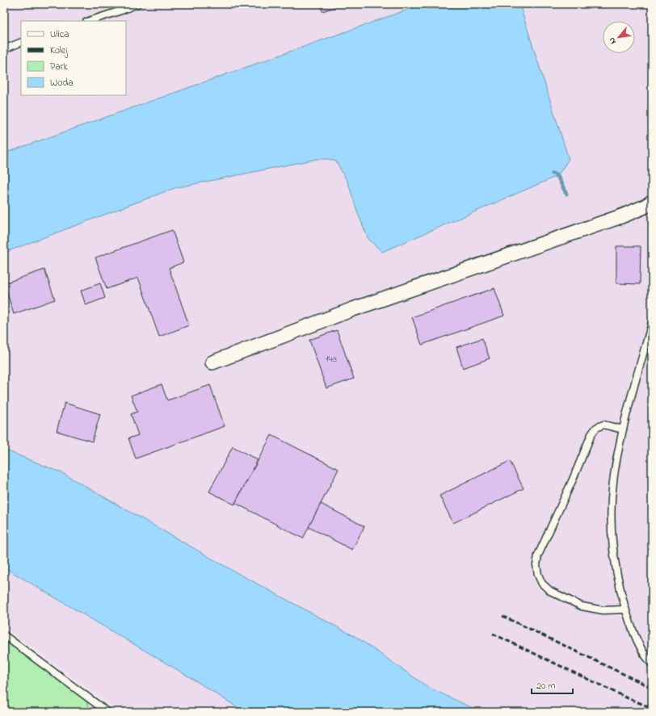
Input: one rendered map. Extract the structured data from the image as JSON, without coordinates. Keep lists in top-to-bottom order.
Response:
{
  "house_numbers": ["14a"],
  "legend": [
    "Ulica",
    "Kolej",
    "Park",
    "Woda"
  ],
  "scale_bar": "20 m",
  "north": "bottom left"
}
